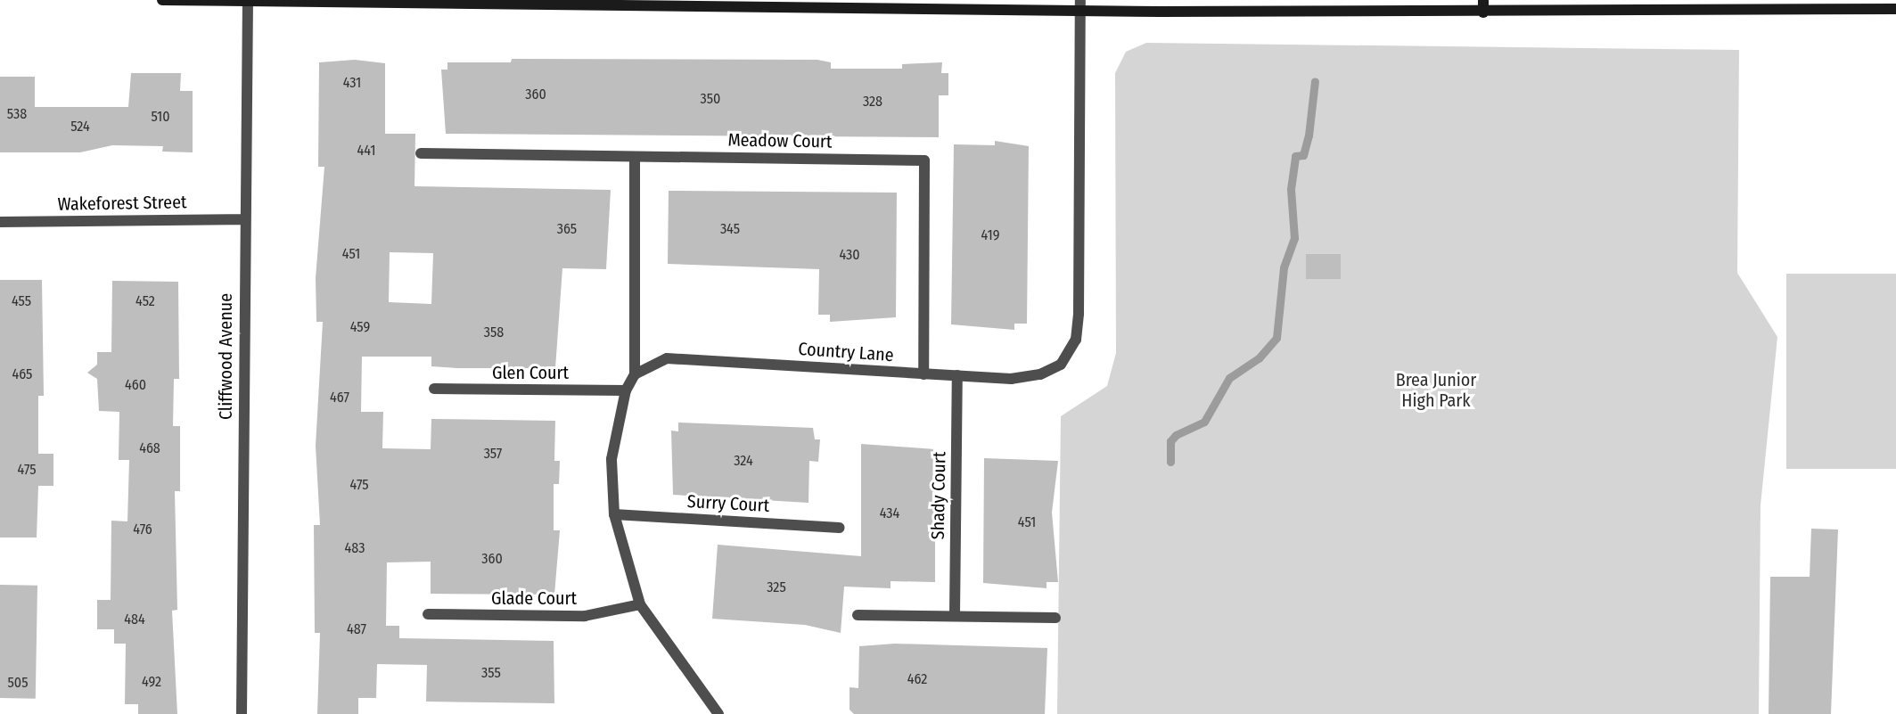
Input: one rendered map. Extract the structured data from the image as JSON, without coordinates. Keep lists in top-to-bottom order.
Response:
{
  "streets": {
    "street": [
      "Meadow Court",
      "Wakeforest Street",
      "Country Lane",
      "Cliffwood Avenue",
      "Glen Court",
      "Shady Court",
      "Surry Court",
      "Glade Court"
    ]
  },
  "crossings": [
    ["Meadow Court", "Country Lane"],
    ["Wakeforest Street", "Cliffwood Avenue"],
    ["Country Lane", "Shady Court"]
  ],
  "parks": ["Brea Junior High Park"],
  "house_numbers": [
    "431",
    "360",
    "350",
    "328",
    "538",
    "510",
    "524",
    "441",
    "365",
    "345",
    "419",
    "451",
    "430",
    "455",
    "452",
    "459",
    "358",
    "465",
    "460",
    "467",
    "468",
    "357",
    "324",
    "475",
    "475",
    "434",
    "451",
    "476",
    "483",
    "360",
    "325",
    "484",
    "487",
    "355",
    "462",
    "492",
    "505"
  ]
}
